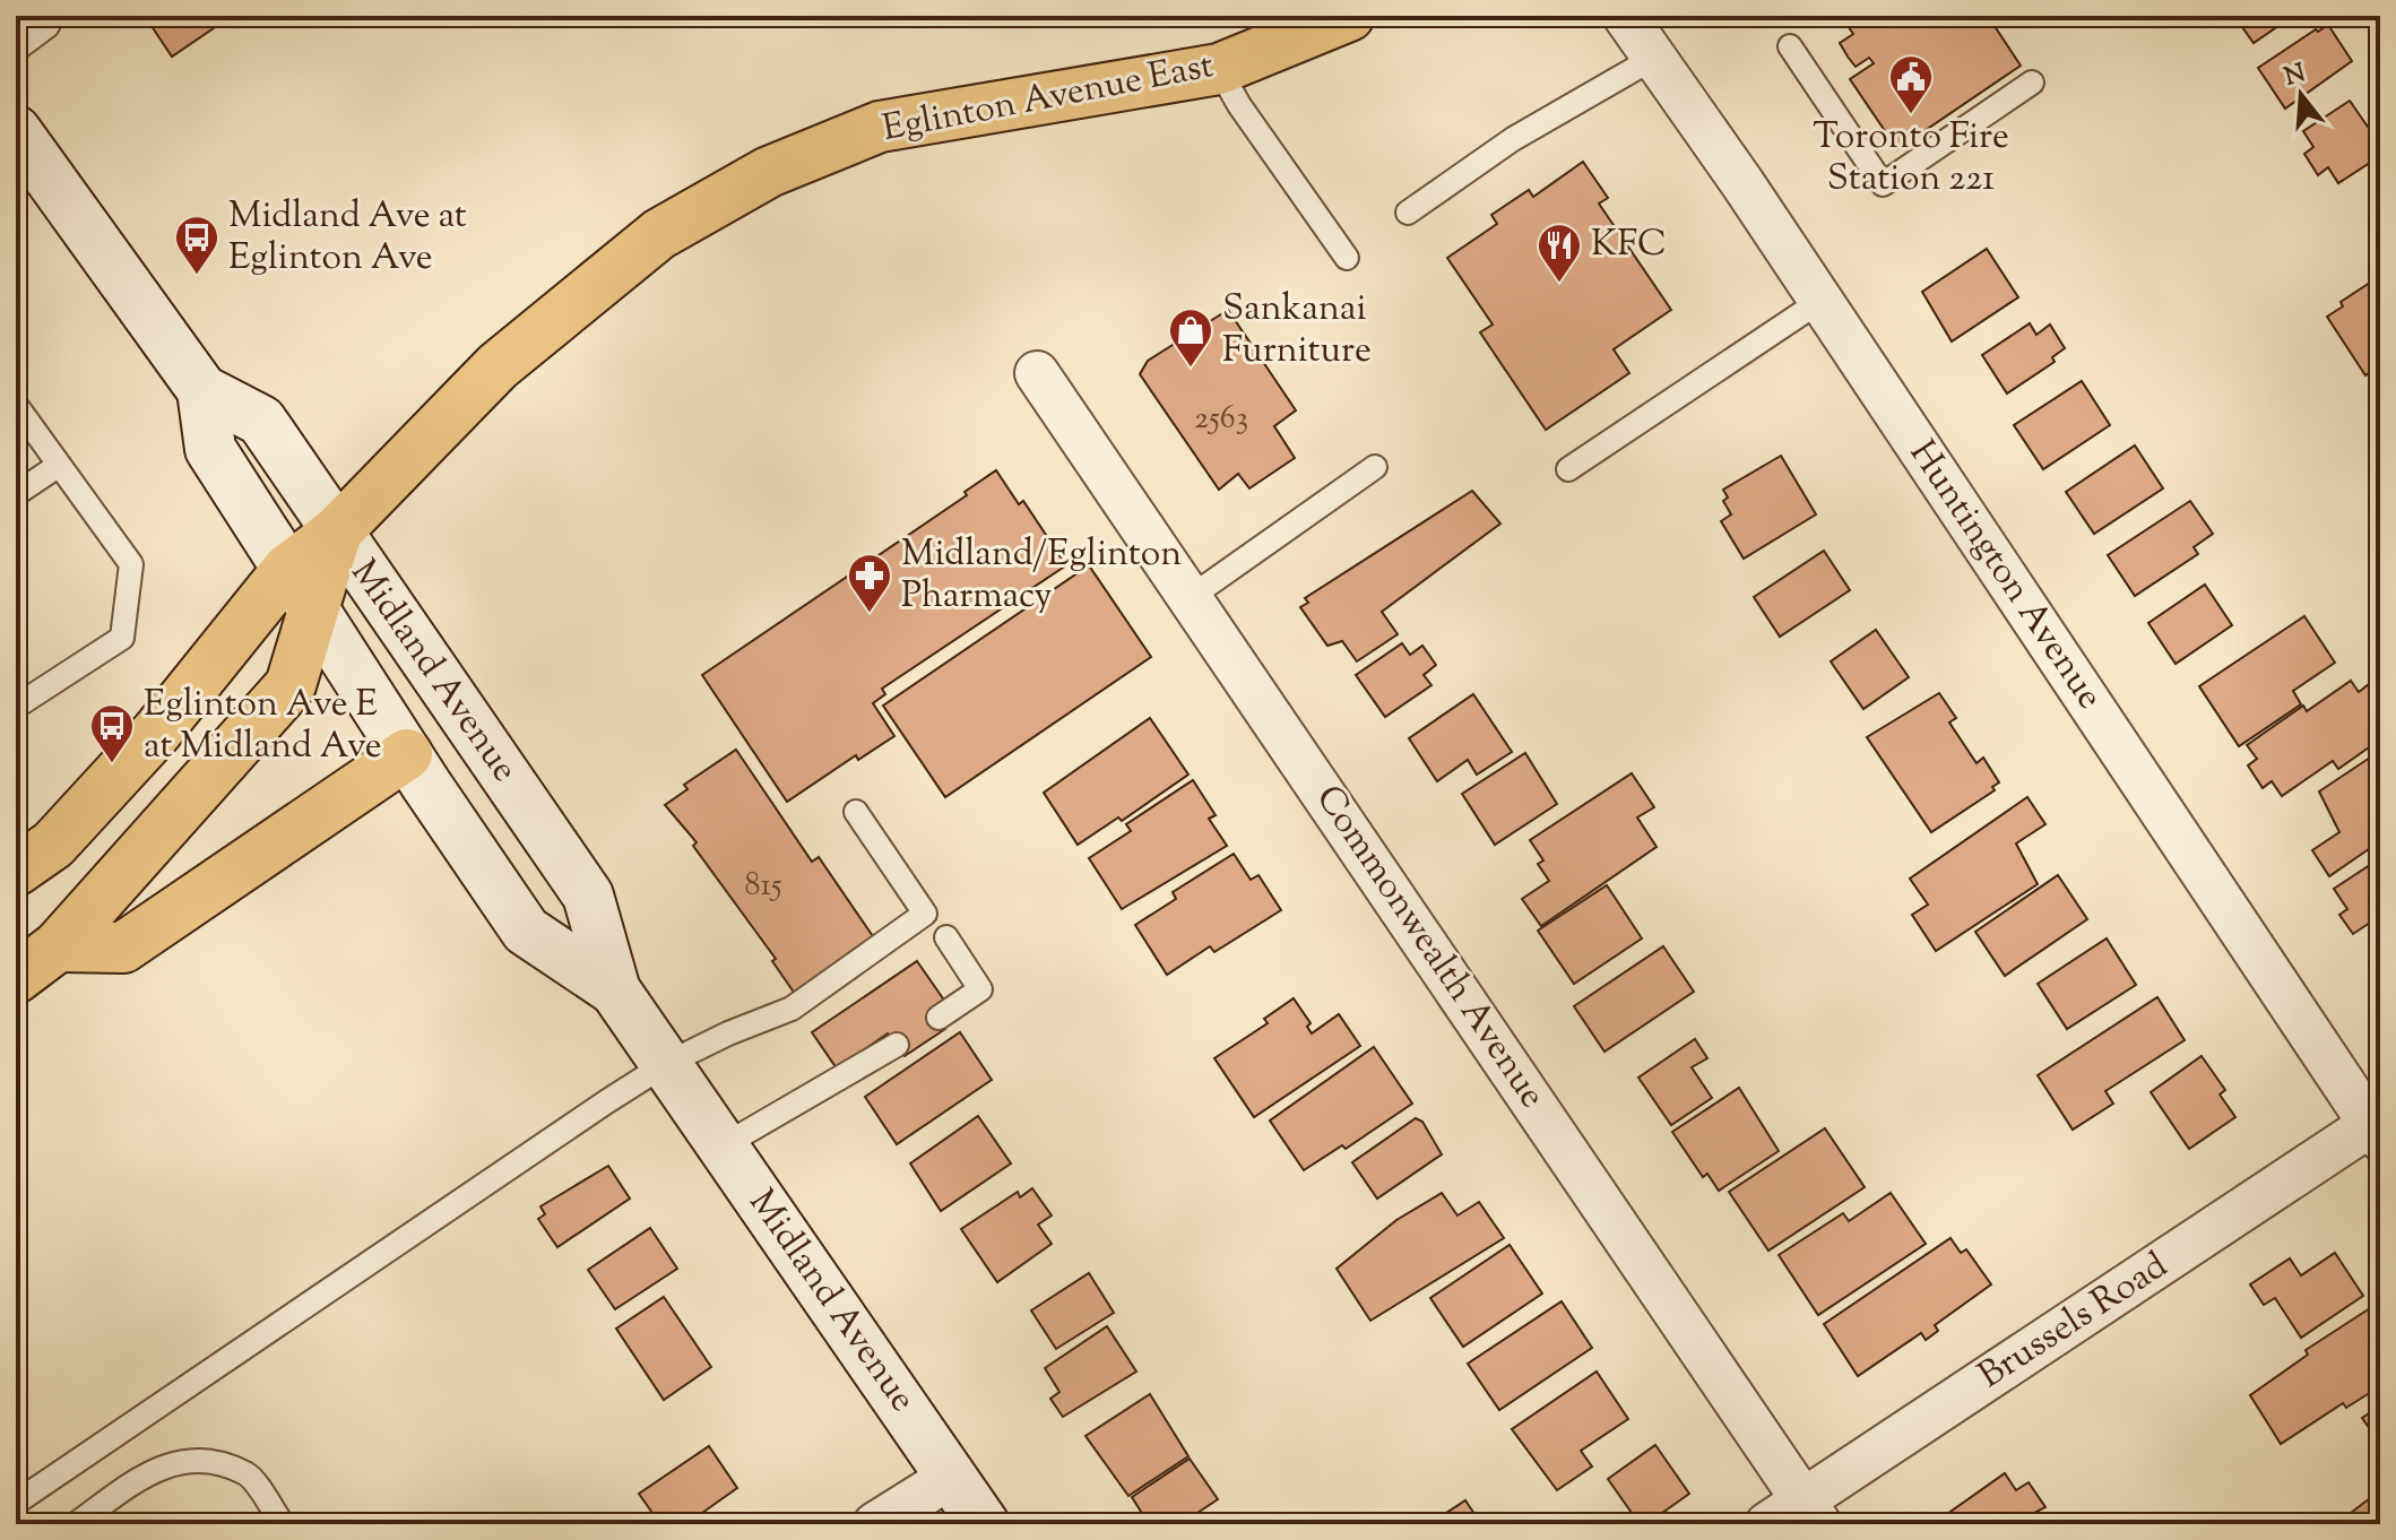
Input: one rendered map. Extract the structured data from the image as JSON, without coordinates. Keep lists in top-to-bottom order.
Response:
{
  "streets": {
    "main road": ["Eglinton Avenue East", "Midland Avenue"],
    "street": ["Huntington Avenue", "Commonwealth Avenue", "Brussels Road"]
  },
  "crossings": [
    ["Eglinton Avenue East", "Midland Avenue"],
    ["Huntington Avenue", "Brussels Road"],
    ["Commonwealth Avenue", "Brussels Road"]
  ],
  "places": {
    "public building": ["Toronto Fire Station 221"],
    "bus stop": ["Midland Ave at Eglinton Ave", "Eglinton Ave E at Midland Ave"],
    "restaurant": ["KFC"],
    "shop": ["Sankanai Furniture"],
    "pharmacy": ["Midland/Eglinton Pharmacy"]
  },
  "house_numbers": ["2563", "815"],
  "north": "top"
}
